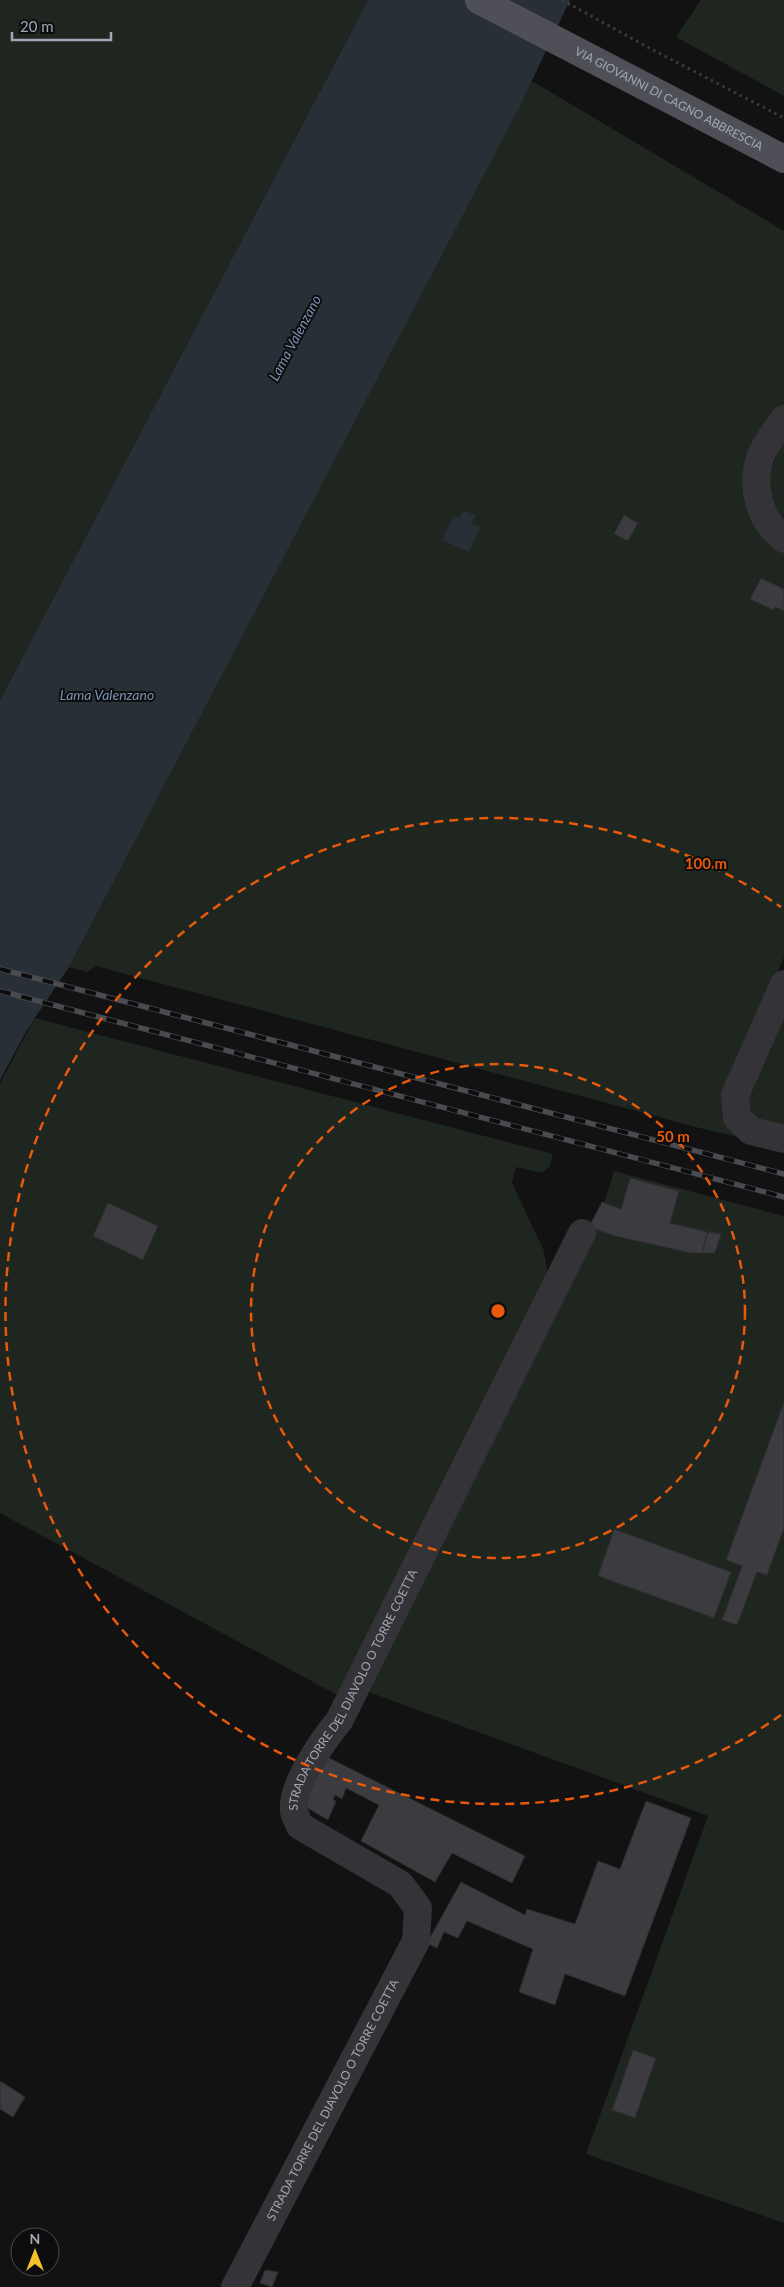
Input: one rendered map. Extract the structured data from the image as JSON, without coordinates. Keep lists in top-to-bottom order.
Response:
{
  "streets": {
    "main road": ["VIA GIOVANNI DI CAGNO ABBRESCIA"],
    "lane": ["STRADA TORRE DEL DIAVOLO O TORRE COETTA"]
  },
  "water": ["Lama Valenzano"],
  "scale_bar": "20 m",
  "north": "top",
  "rings": ["100 m", "50 m"]
}
